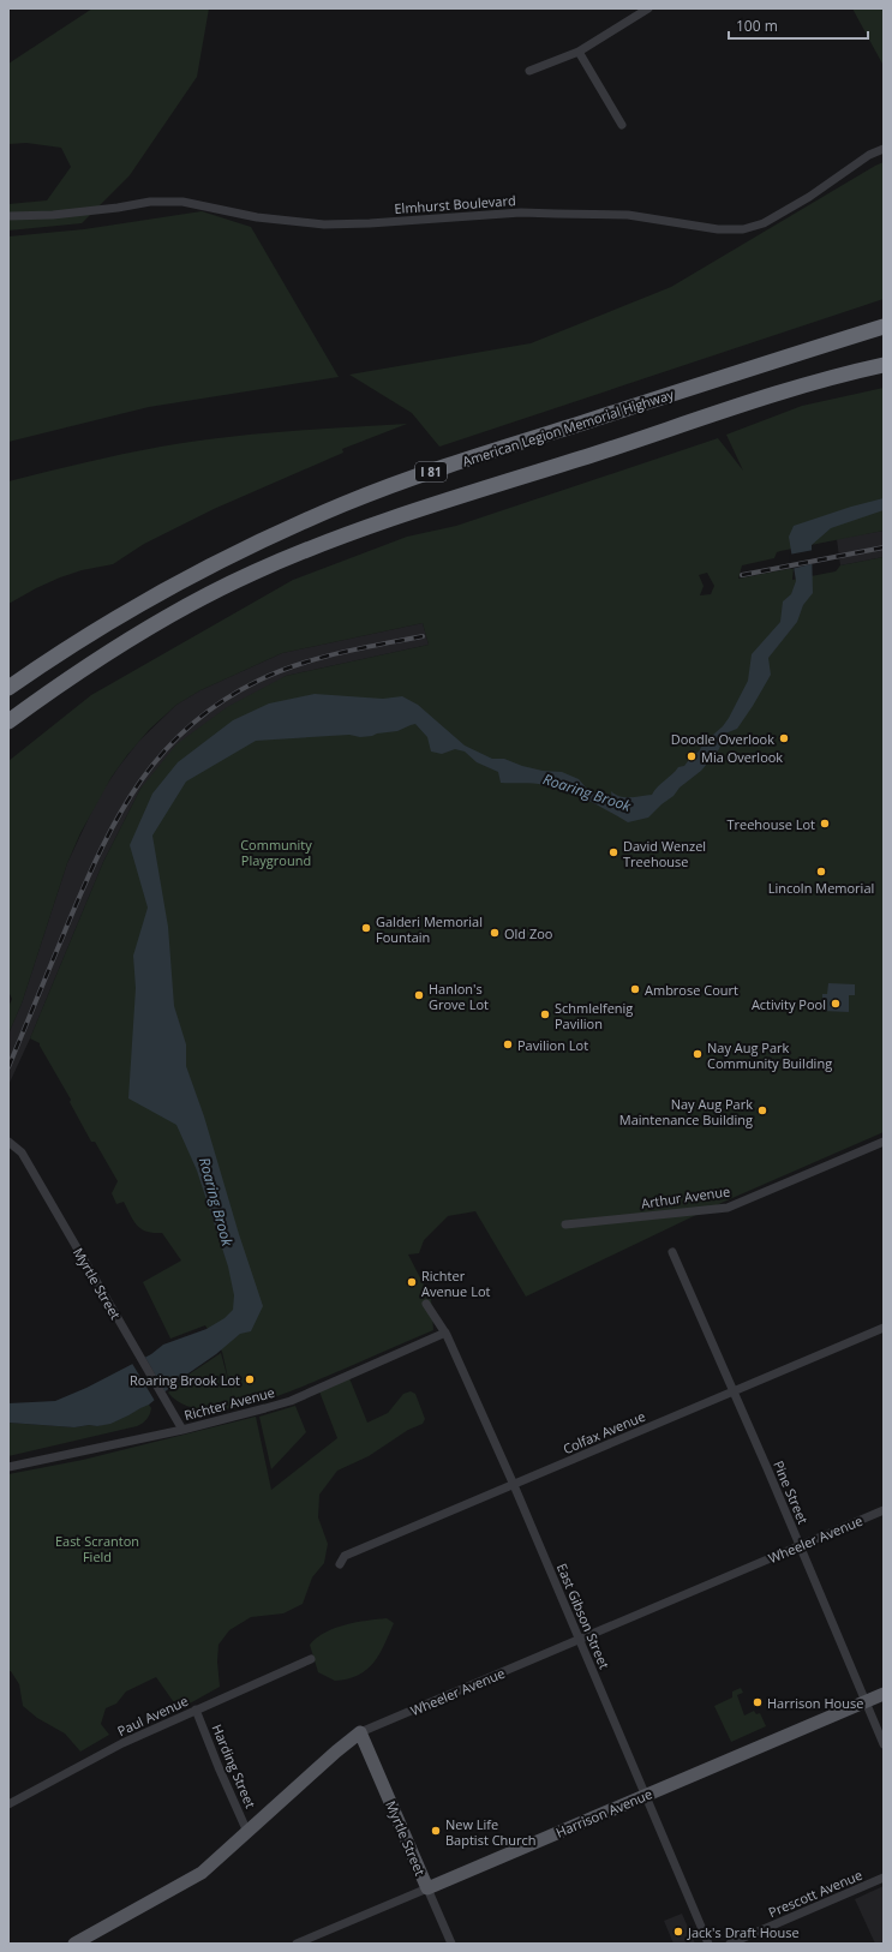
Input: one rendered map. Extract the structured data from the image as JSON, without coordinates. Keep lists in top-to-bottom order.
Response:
{
  "streets": {
    "highway": ["American Legion Memorial Highway", "I 81"],
    "main road": ["Myrtle Street", "Wheeler Avenue", "Harrison Avenue"],
    "street": [
      "Elmhurst Boulevard",
      "Arthur Avenue",
      "Richter Avenue",
      "Colfax Avenue",
      "Pine Street",
      "East Gibson Street",
      "Paul Avenue",
      "Harding Street",
      "Prescott Avenue"
    ]
  },
  "crossings": [
    ["Myrtle Street", "Richter Avenue"],
    ["Myrtle Street", "Wheeler Avenue"],
    ["Myrtle Street", "Harrison Avenue"],
    ["Richter Avenue", "East Gibson Street"],
    ["Colfax Avenue", "Pine Street"],
    ["Colfax Avenue", "East Gibson Street"],
    ["Pine Street", "Wheeler Avenue"],
    ["Pine Street", "Harrison Avenue"],
    ["Wheeler Avenue", "East Gibson Street"],
    ["Wheeler Avenue", "Harding Street"],
    ["East Gibson Street", "Harrison Avenue"],
    ["Paul Avenue", "Harding Street"]
  ],
  "water": ["Roaring Brook"],
  "parks": ["Community Playground", "East Scranton Field"],
  "places": [
    "Doodle Overlook",
    "Mia Overlook",
    "Treehouse Lot",
    "David Wenzel Treehouse",
    "Lincoln Memorial",
    "Galderi Memorial Fountain",
    "Old Zoo",
    "Ambrose Court",
    "Hanlon's Grove Lot",
    "Activity Pool",
    "Schmlelfenig Pavilion",
    "Pavilion Lot",
    "Nay Aug Park Community Building",
    "Nay Aug Park Maintenance Building",
    "Richter Avenue Lot",
    "Roaring Brook Lot",
    "Harrison House",
    "New Life Baptist Church",
    "Jack's Draft House"
  ],
  "scale_bar": "100 m"
}
